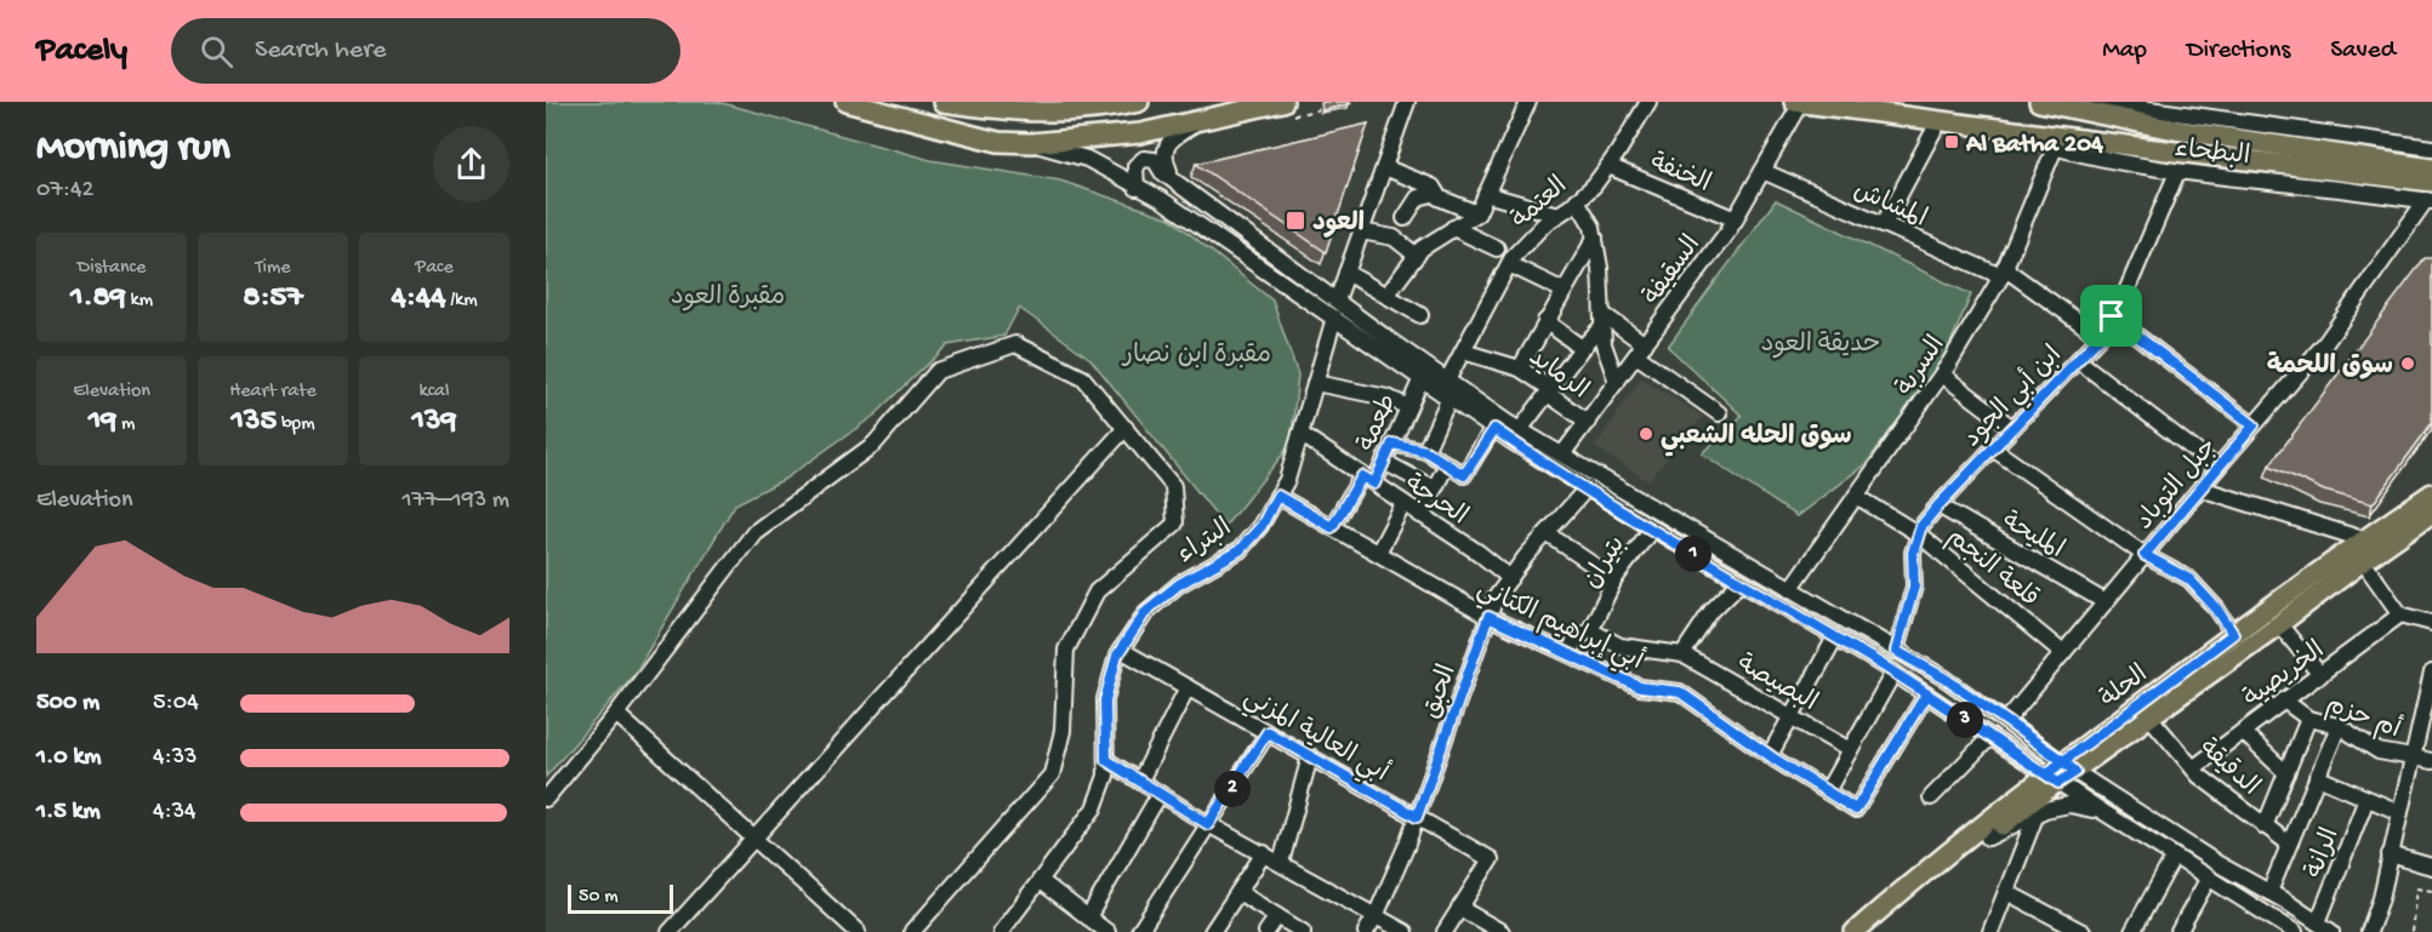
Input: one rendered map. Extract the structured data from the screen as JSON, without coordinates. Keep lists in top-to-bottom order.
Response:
{
  "streets": {
    "main road": ["البطحاء", "الحلة"],
    "street": [
      "الخنفة",
      "العتمة",
      "المشاش",
      "السقيفة",
      "السربة",
      "الرمايد",
      "ابن أبي الجود",
      "طعمة",
      "جبل التوباد",
      "الحرجة",
      "المليحة",
      "البتراء",
      "بتيران",
      "قلعة النجم",
      "أبي إبراهيم الكتاني",
      "الخريصية",
      "البصيصة",
      "الحبق",
      "أم حزم",
      "أبي العالية المزني",
      "الدقيقة",
      "الرانة"
    ]
  },
  "crossings": [
    ["البطحاء", "السقيفة"],
    ["البطحاء", "السربة"],
    ["البطحاء", "ابن أبي الجود"],
    ["البطحاء", "جبل التوباد"],
    ["الخنفة", "العتمة"],
    ["الخنفة", "السقيفة"],
    ["العتمة", "الرمايد"],
    ["المشاش", "السقيفة"],
    ["المشاش", "السربة"],
    ["المشاش", "ابن أبي الجود"],
    ["السقيفة", "الرمايد"],
    ["السربة", "قلعة النجم"],
    ["ابن أبي الجود", "المليحة"],
    ["ابن أبي الجود", "قلعة النجم"],
    ["طعمة", "الحرجة"],
    ["طعمة", "أبي إبراهيم الكتاني"],
    ["جبل التوباد", "المليحة"],
    ["جبل التوباد", "قلعة النجم"],
    ["الحرجة", "البتراء"],
    ["الحرجة", "الحبق"],
    ["البتراء", "أبي إبراهيم الكتاني"],
    ["البتراء", "أبي العالية المزني"],
    ["بتيران", "أبي إبراهيم الكتاني"],
    ["بتيران", "البصيصة"],
    ["أبي إبراهيم الكتاني", "الحبق"],
    ["الخريصية", "أم حزم"],
    ["الخريصية", "الدقيقة"],
    ["الحلة", "الدقيقة"],
    ["الحبق", "أبي العالية المزني"]
  ],
  "parks": ["مقبرة العود", "حديقة العود", "مقبرة ابن نصار"],
  "places": {
    "transit": ["Al Batha 204", "العود"],
    "other": ["سوق اللحمة", "سوق الحله الشعبي"]
  },
  "scale_bar": "50 m",
  "page": {
    "header": "Pacely",
    "search": "Search here",
    "nav": ["Map", "Directions", "Saved"],
    "heading": ["Morning run", "07:42"],
    "stats": [
      ["Distance", "1.89 km"],
      ["Time", "8:57"],
      ["Pace", "4:44 /km"],
      ["Elevation", "19 m"],
      ["Heart rate", "135 bpm"],
      ["kcal", "139"]
    ],
    "chart": ["Elevation", "177–193 m"],
    "pins": ["1", "3", "2"],
    "list": [
      {
        "name": "500 m",
        "note": "5:04"
      },
      {
        "name": "1.0 km",
        "note": "4:33"
      },
      {
        "name": "1.5 km",
        "note": "4:34"
      }
    ],
    "scale": "50 m"
  }
}
